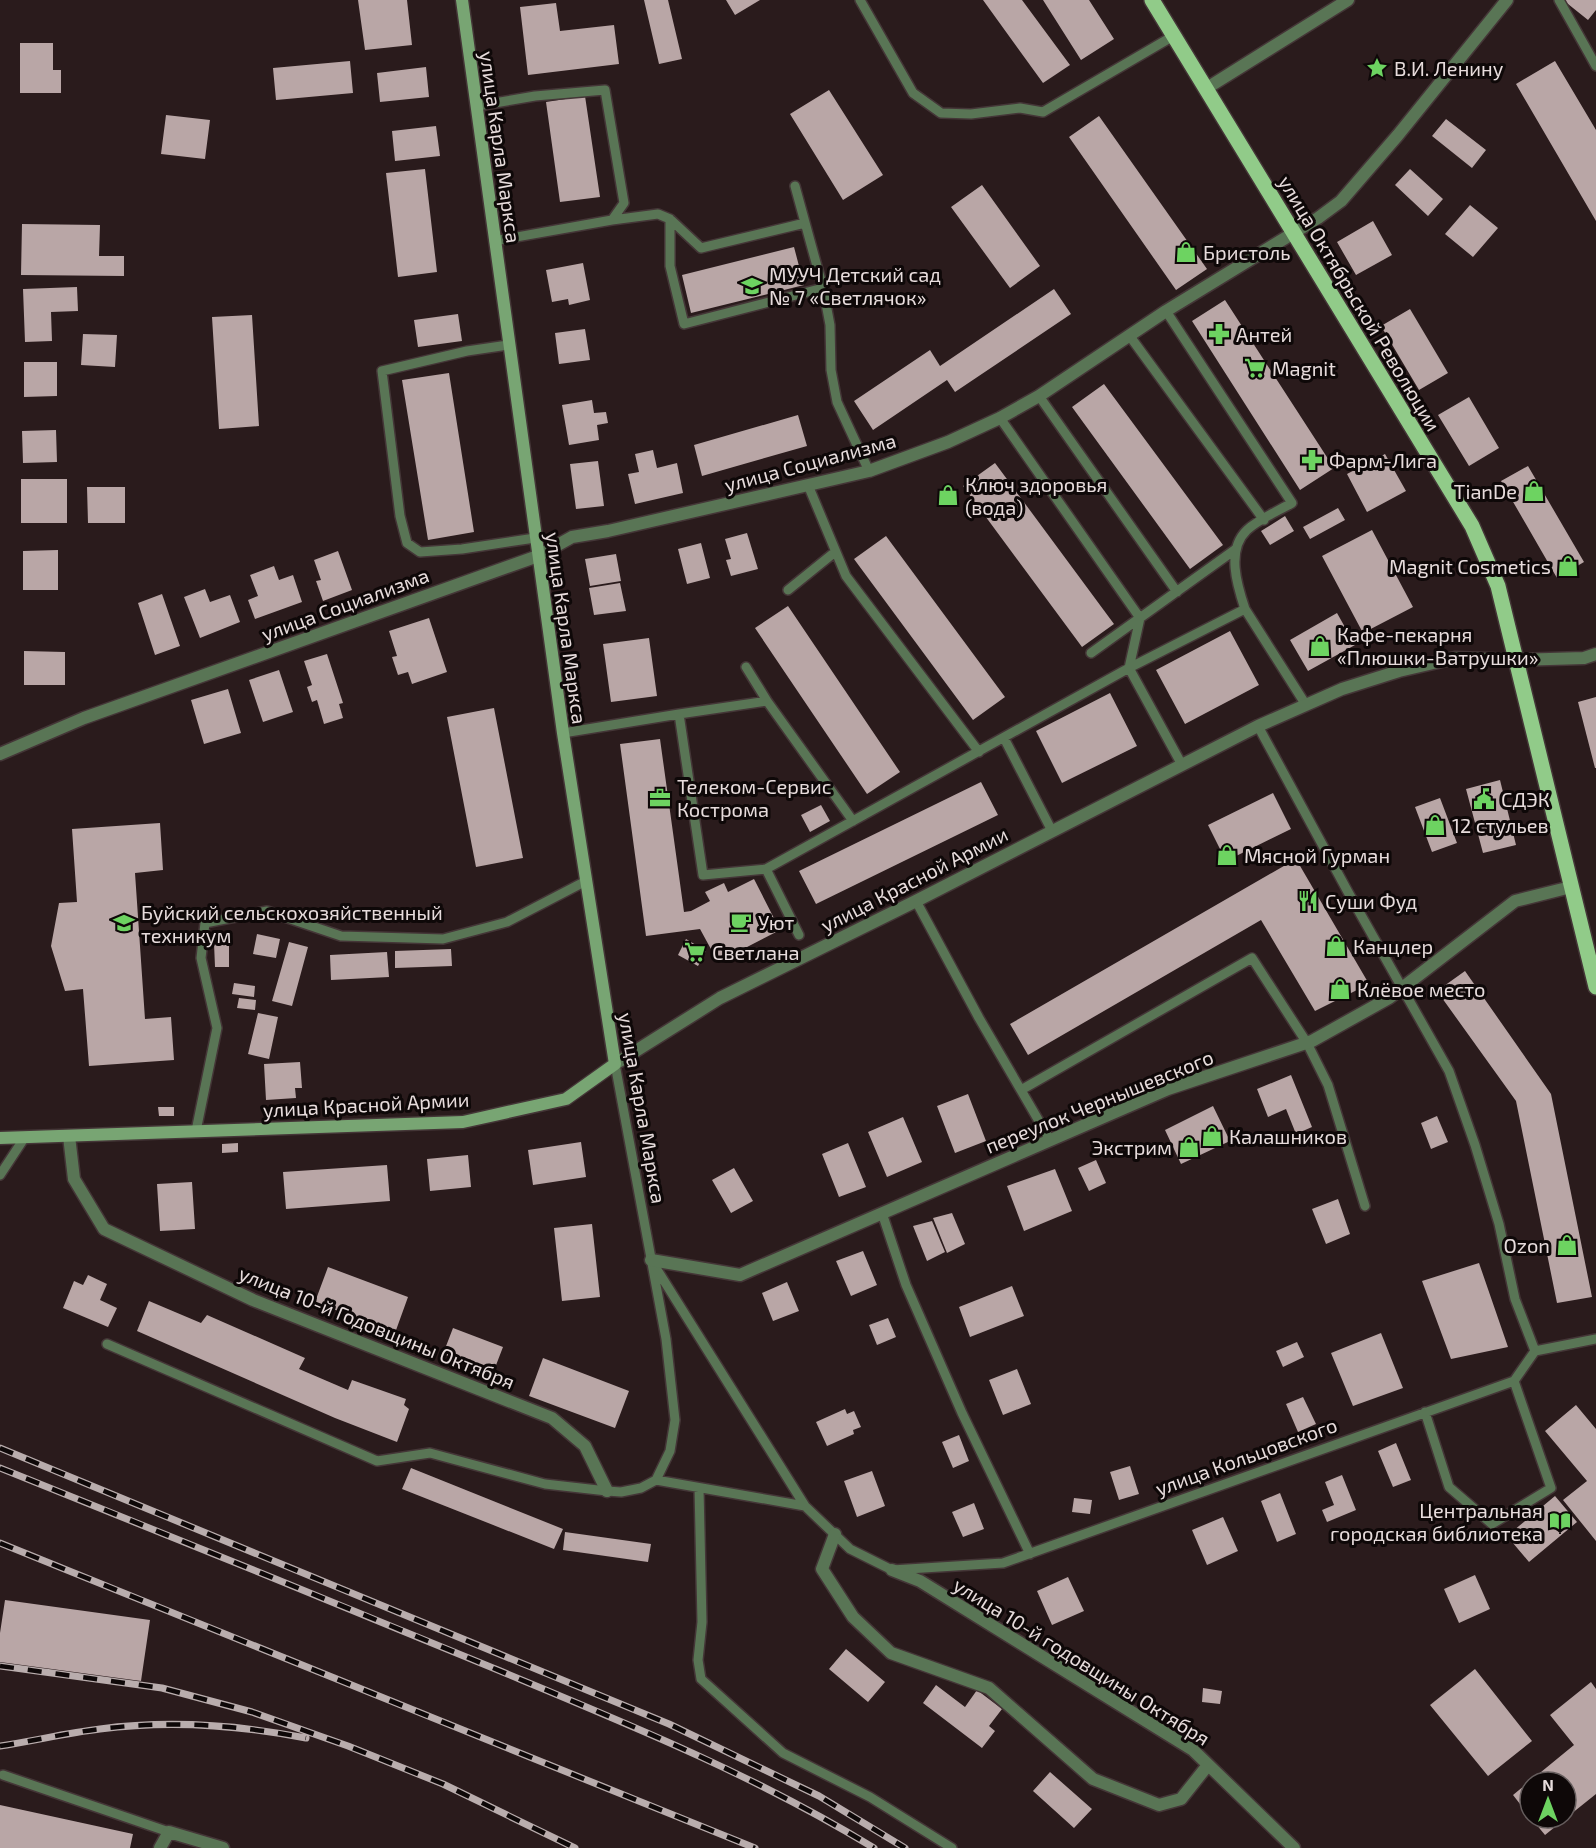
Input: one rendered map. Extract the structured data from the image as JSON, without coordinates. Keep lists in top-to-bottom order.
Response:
{
  "streets": {
    "main road": ["улица Карла Маркса", "улица Октябрьской Революции", "улица Красной Армии"],
    "street": [
      "улица Социализма",
      "переулок Чернышевского",
      "улица 10-й Годовщины Октября",
      "улица 10-й годовщины Октября"
    ],
    "lane": ["улица Кольцовского"]
  },
  "crossings": [
    ["улица Карла Маркса", "улица Социализма"],
    ["улица Карла Маркса", "улица Красной Армии"],
    ["улица Карла Маркса", "переулок Чернышевского"],
    ["улица Карла Маркса", "улица Кольцовского"],
    ["улица Карла Маркса", "улица 10-й годовщины Октября"],
    ["улица Октябрьской Революции", "улица Социализма"],
    ["улица Октябрьской Революции", "улица Красной Армии"],
    ["улица Октябрьской Революции", "переулок Чернышевского"],
    ["улица Красной Армии", "улица 10-й Годовщины Октября"],
    ["улица Кольцовского", "улица 10-й годовщины Октября"]
  ],
  "places": {
    "place": ["В.И. Ленину"],
    "shop": [
      "Бристоль",
      "TianDe",
      "Ключ здоровья (вода)",
      "Magnit Cosmetics",
      "Кафе-пекарня «Плюшки-Ватрушки»",
      "12 стульев",
      "Мясной Гурман",
      "Канцлер",
      "Клёвое место",
      "Калашников",
      "Экстрим",
      "Ozon"
    ],
    "school or university": ["МУУЧ Детский сад № 7 «Светлячок»", "Буйский сельскохозяйственный техникум"],
    "pharmacy": ["Антей", "Фарм-Лига"],
    "supermarket": ["Magnit", "Светлана"],
    "office": ["Телеком-Сервис Кострома"],
    "public building": ["СДЭК"],
    "restaurant": ["Суши Фуд"],
    "cafe": ["Уют"],
    "library": ["Центральная городская библиотека"]
  },
  "north": "top"
}
